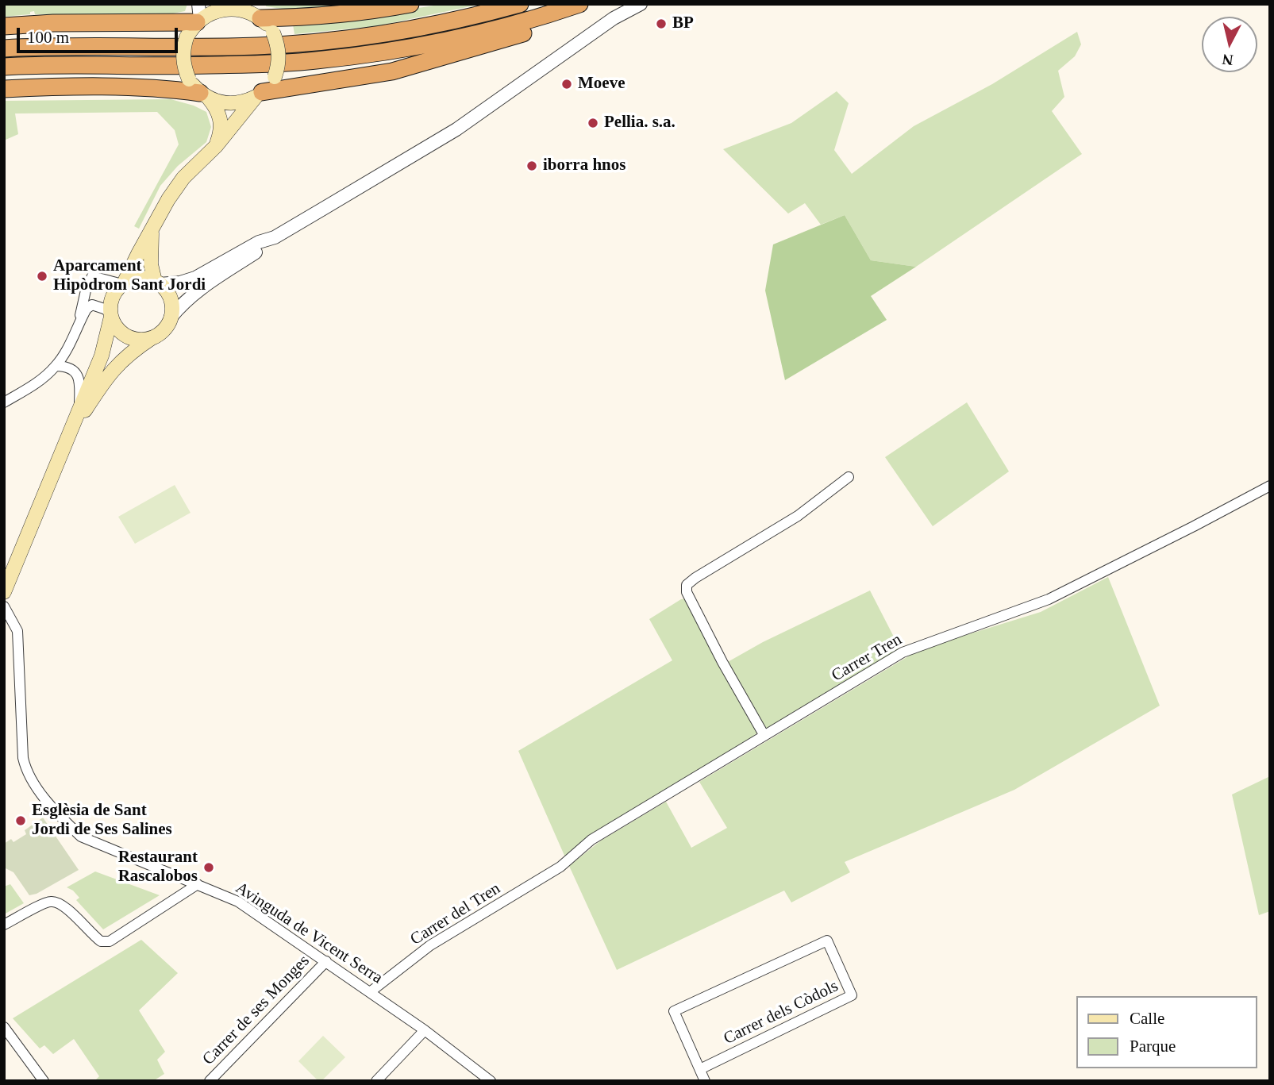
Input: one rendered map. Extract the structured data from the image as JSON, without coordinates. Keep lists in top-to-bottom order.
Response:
{
  "streets": {
    "street": [
      "Carrer Tren",
      "Carrer del Tren",
      "Avinguda de Vicent Serra",
      "Carrer de ses Monges",
      "Carrer dels Còdols"
    ]
  },
  "crossings": [
    ["Carrer Tren", "Carrer del Tren"],
    ["Carrer del Tren", "Avinguda de Vicent Serra"],
    ["Avinguda de Vicent Serra", "Carrer de ses Monges"]
  ],
  "places": [
    "BP",
    "Moeve",
    "Pellia. s.a.",
    "iborra hnos",
    "Aparcament Hipòdrom Sant Jordi",
    "Esglèsia de Sant Jordi de Ses Salines",
    "Restaurant Rascalobos"
  ],
  "legend": ["Calle", "Parque"],
  "scale_bar": "100 m",
  "north": "bottom"
}
